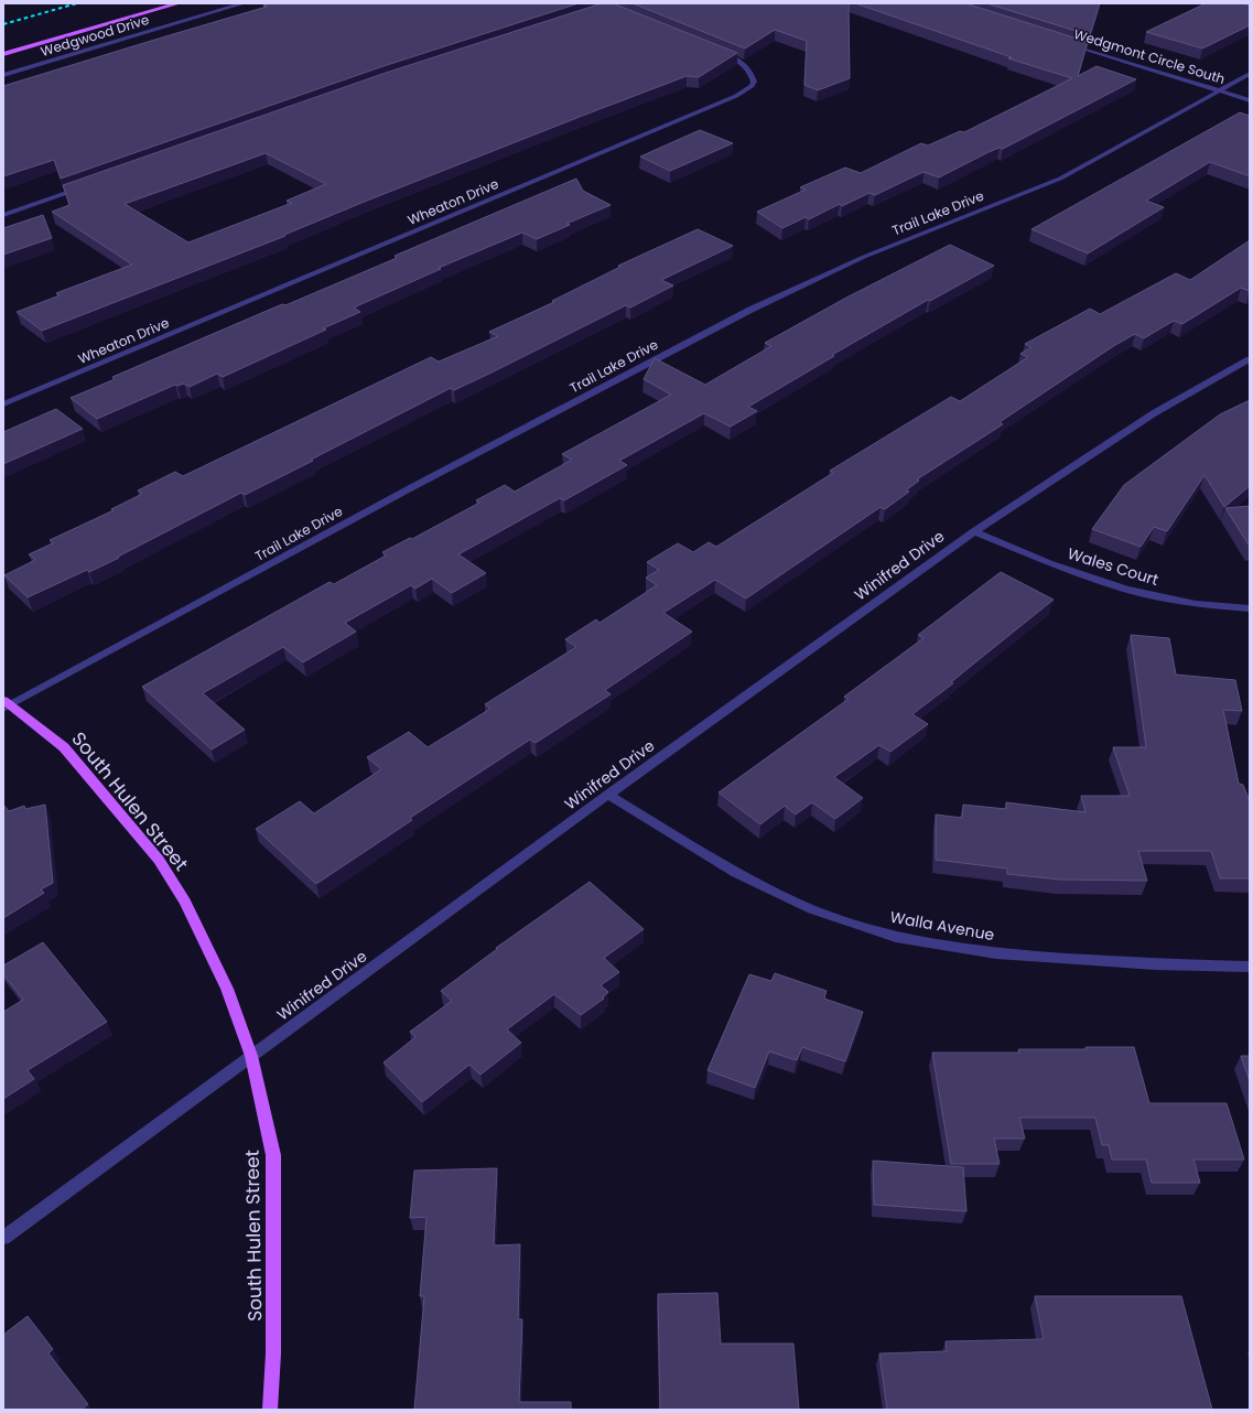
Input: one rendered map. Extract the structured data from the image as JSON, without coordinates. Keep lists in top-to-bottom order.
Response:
{
  "streets": {
    "main road": ["South Hulen Street"],
    "street": [
      "Wedgwood Drive",
      "Wedgmont Circle South",
      "Wheaton Drive",
      "Trail Lake Drive",
      "Winifred Drive",
      "Wales Court",
      "Walla Avenue"
    ]
  },
  "crossings": [
    ["Wedgmont Circle South", "Trail Lake Drive"],
    ["Trail Lake Drive", "South Hulen Street"],
    ["Winifred Drive", "Wales Court"],
    ["Winifred Drive", "South Hulen Street"],
    ["Winifred Drive", "Walla Avenue"]
  ]
}
